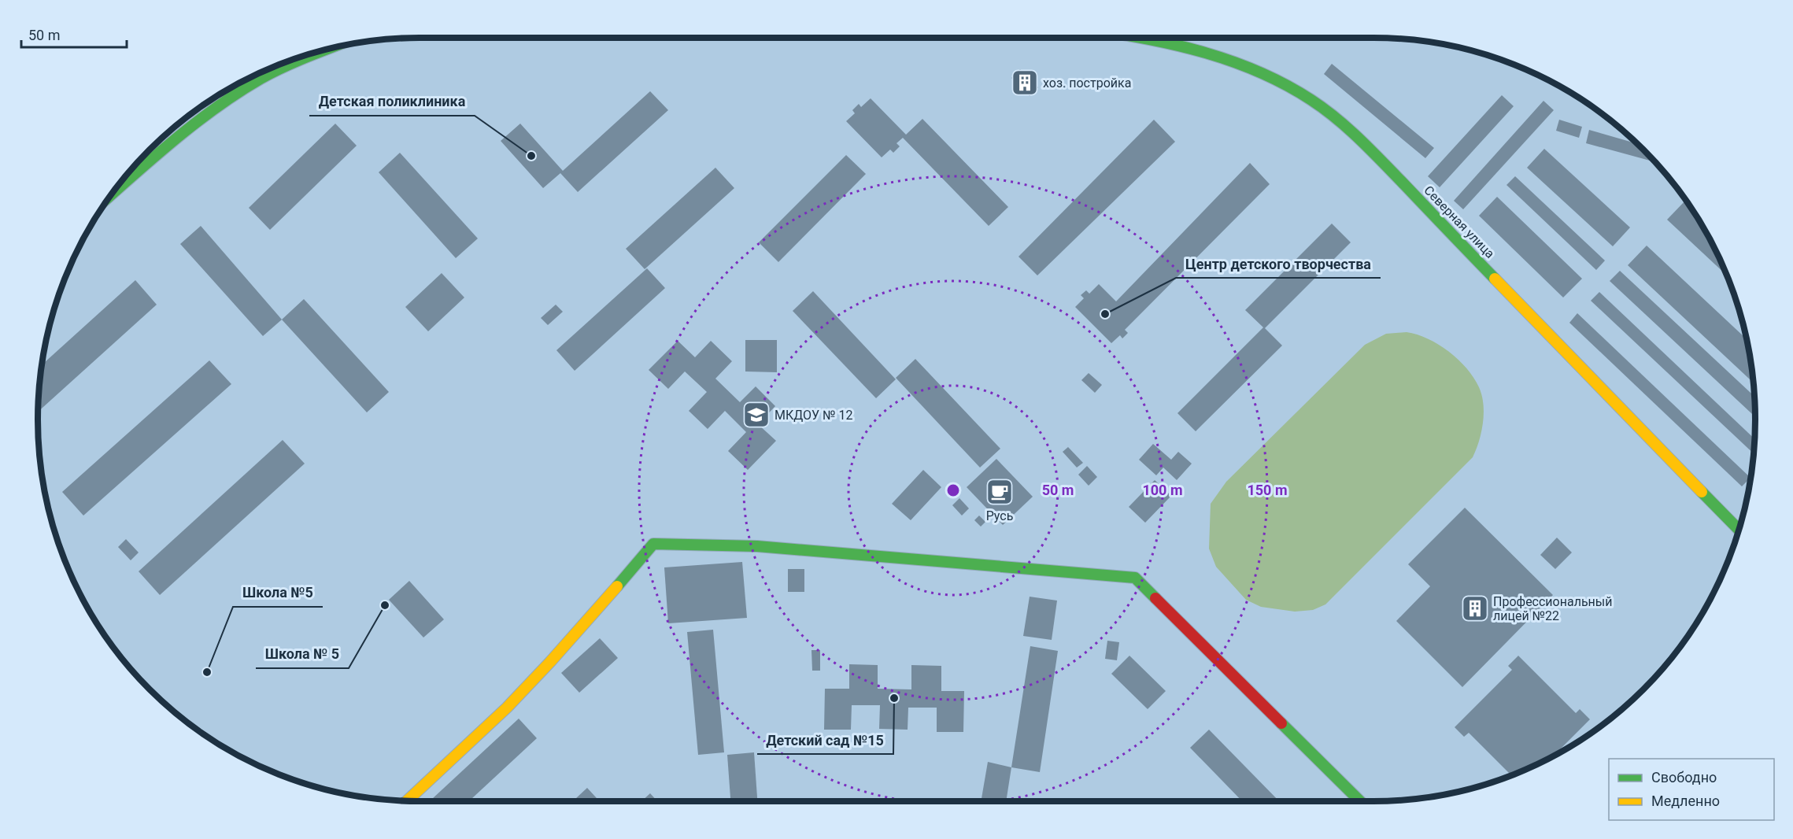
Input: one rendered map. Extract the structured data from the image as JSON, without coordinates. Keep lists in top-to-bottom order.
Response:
{
  "streets": {
    "street": ["Северная улица"]
  },
  "places": {
    "building": ["хоз. постройка", "Профессиональный лицей №22"],
    "other": [
      "Детская поликлиника",
      "Центр детского творчества",
      "Школа № 5",
      "Школа №5",
      "Детский сад №15"
    ],
    "school or university": ["МКДОУ № 12"],
    "cafe": ["Русь"]
  },
  "legend": ["Свободно", "Медленно"],
  "scale_bar": "50 m",
  "rings": ["50 m", "100 m", "150 m"]
}
